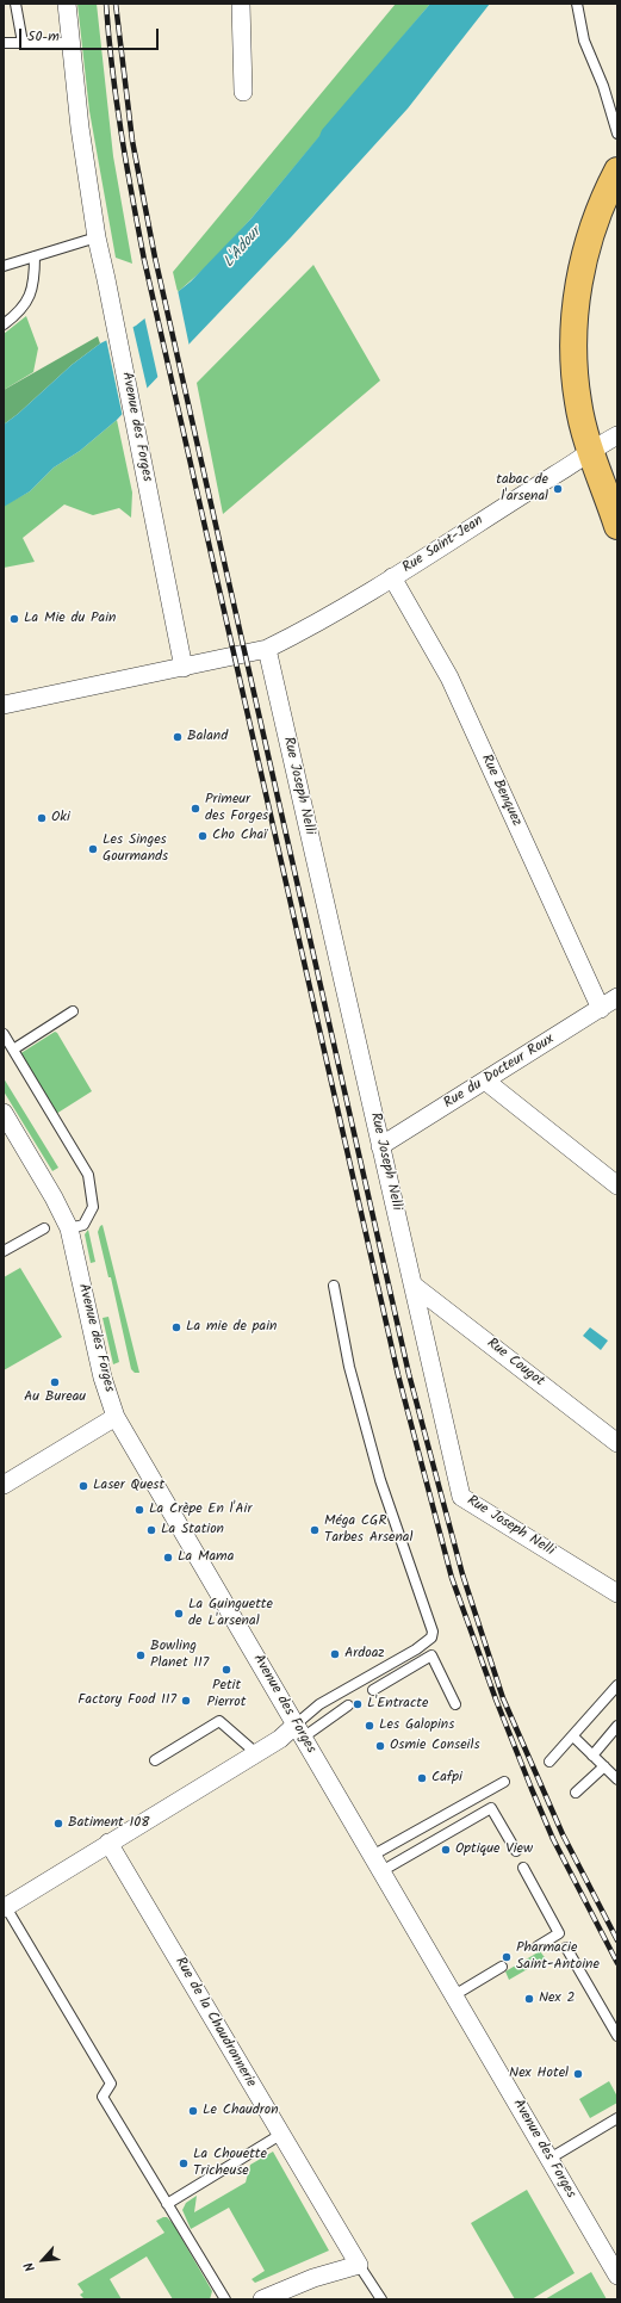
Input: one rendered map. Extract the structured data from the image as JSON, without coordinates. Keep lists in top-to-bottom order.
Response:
{
  "streets": {
    "street": [
      "Avenue des Forges",
      "Rue Saint-Jean",
      "Rue Joseph Nelli",
      "Rue Benquez",
      "Rue du Docteur Roux",
      "Rue Cougot",
      "Rue de la Chaudronnerie"
    ]
  },
  "crossings": [
    ["Avenue des Forges", "Rue Saint-Jean"],
    ["Rue Saint-Jean", "Rue Joseph Nelli"],
    ["Rue Saint-Jean", "Rue Benquez"],
    ["Rue Joseph Nelli", "Rue du Docteur Roux"],
    ["Rue Joseph Nelli", "Rue Cougot"],
    ["Rue Benquez", "Rue du Docteur Roux"]
  ],
  "water": ["L'Adour"],
  "places": [
    "tabac de l'arsenal",
    "La Mie du Pain",
    "Baland",
    "Primeur des Forges",
    "Oki",
    "Cho Chaï",
    "Les Singes Gourmands",
    "La mie de pain",
    "Au Bureau",
    "Laser Quest",
    "La Crèpe En l'Air",
    "La Station",
    "Méga CGR Tarbes Arsenal",
    "La Mama",
    "La Guinguette de L'arsenal",
    "Ardoaz",
    "Bowling Planet 117",
    "Petit Pierrot",
    "Factory Food 117",
    "L'Entracte",
    "Les Galopins",
    "Osmie Conseils",
    "Cafpi",
    "Batiment 108",
    "Optique View",
    "Pharmacie Saint-Antoine",
    "Nex 2",
    "Nex Hotel",
    "Le Chaudron",
    "La Chouette Tricheuse"
  ],
  "scale_bar": "50 m",
  "north": "bottom left"
}
